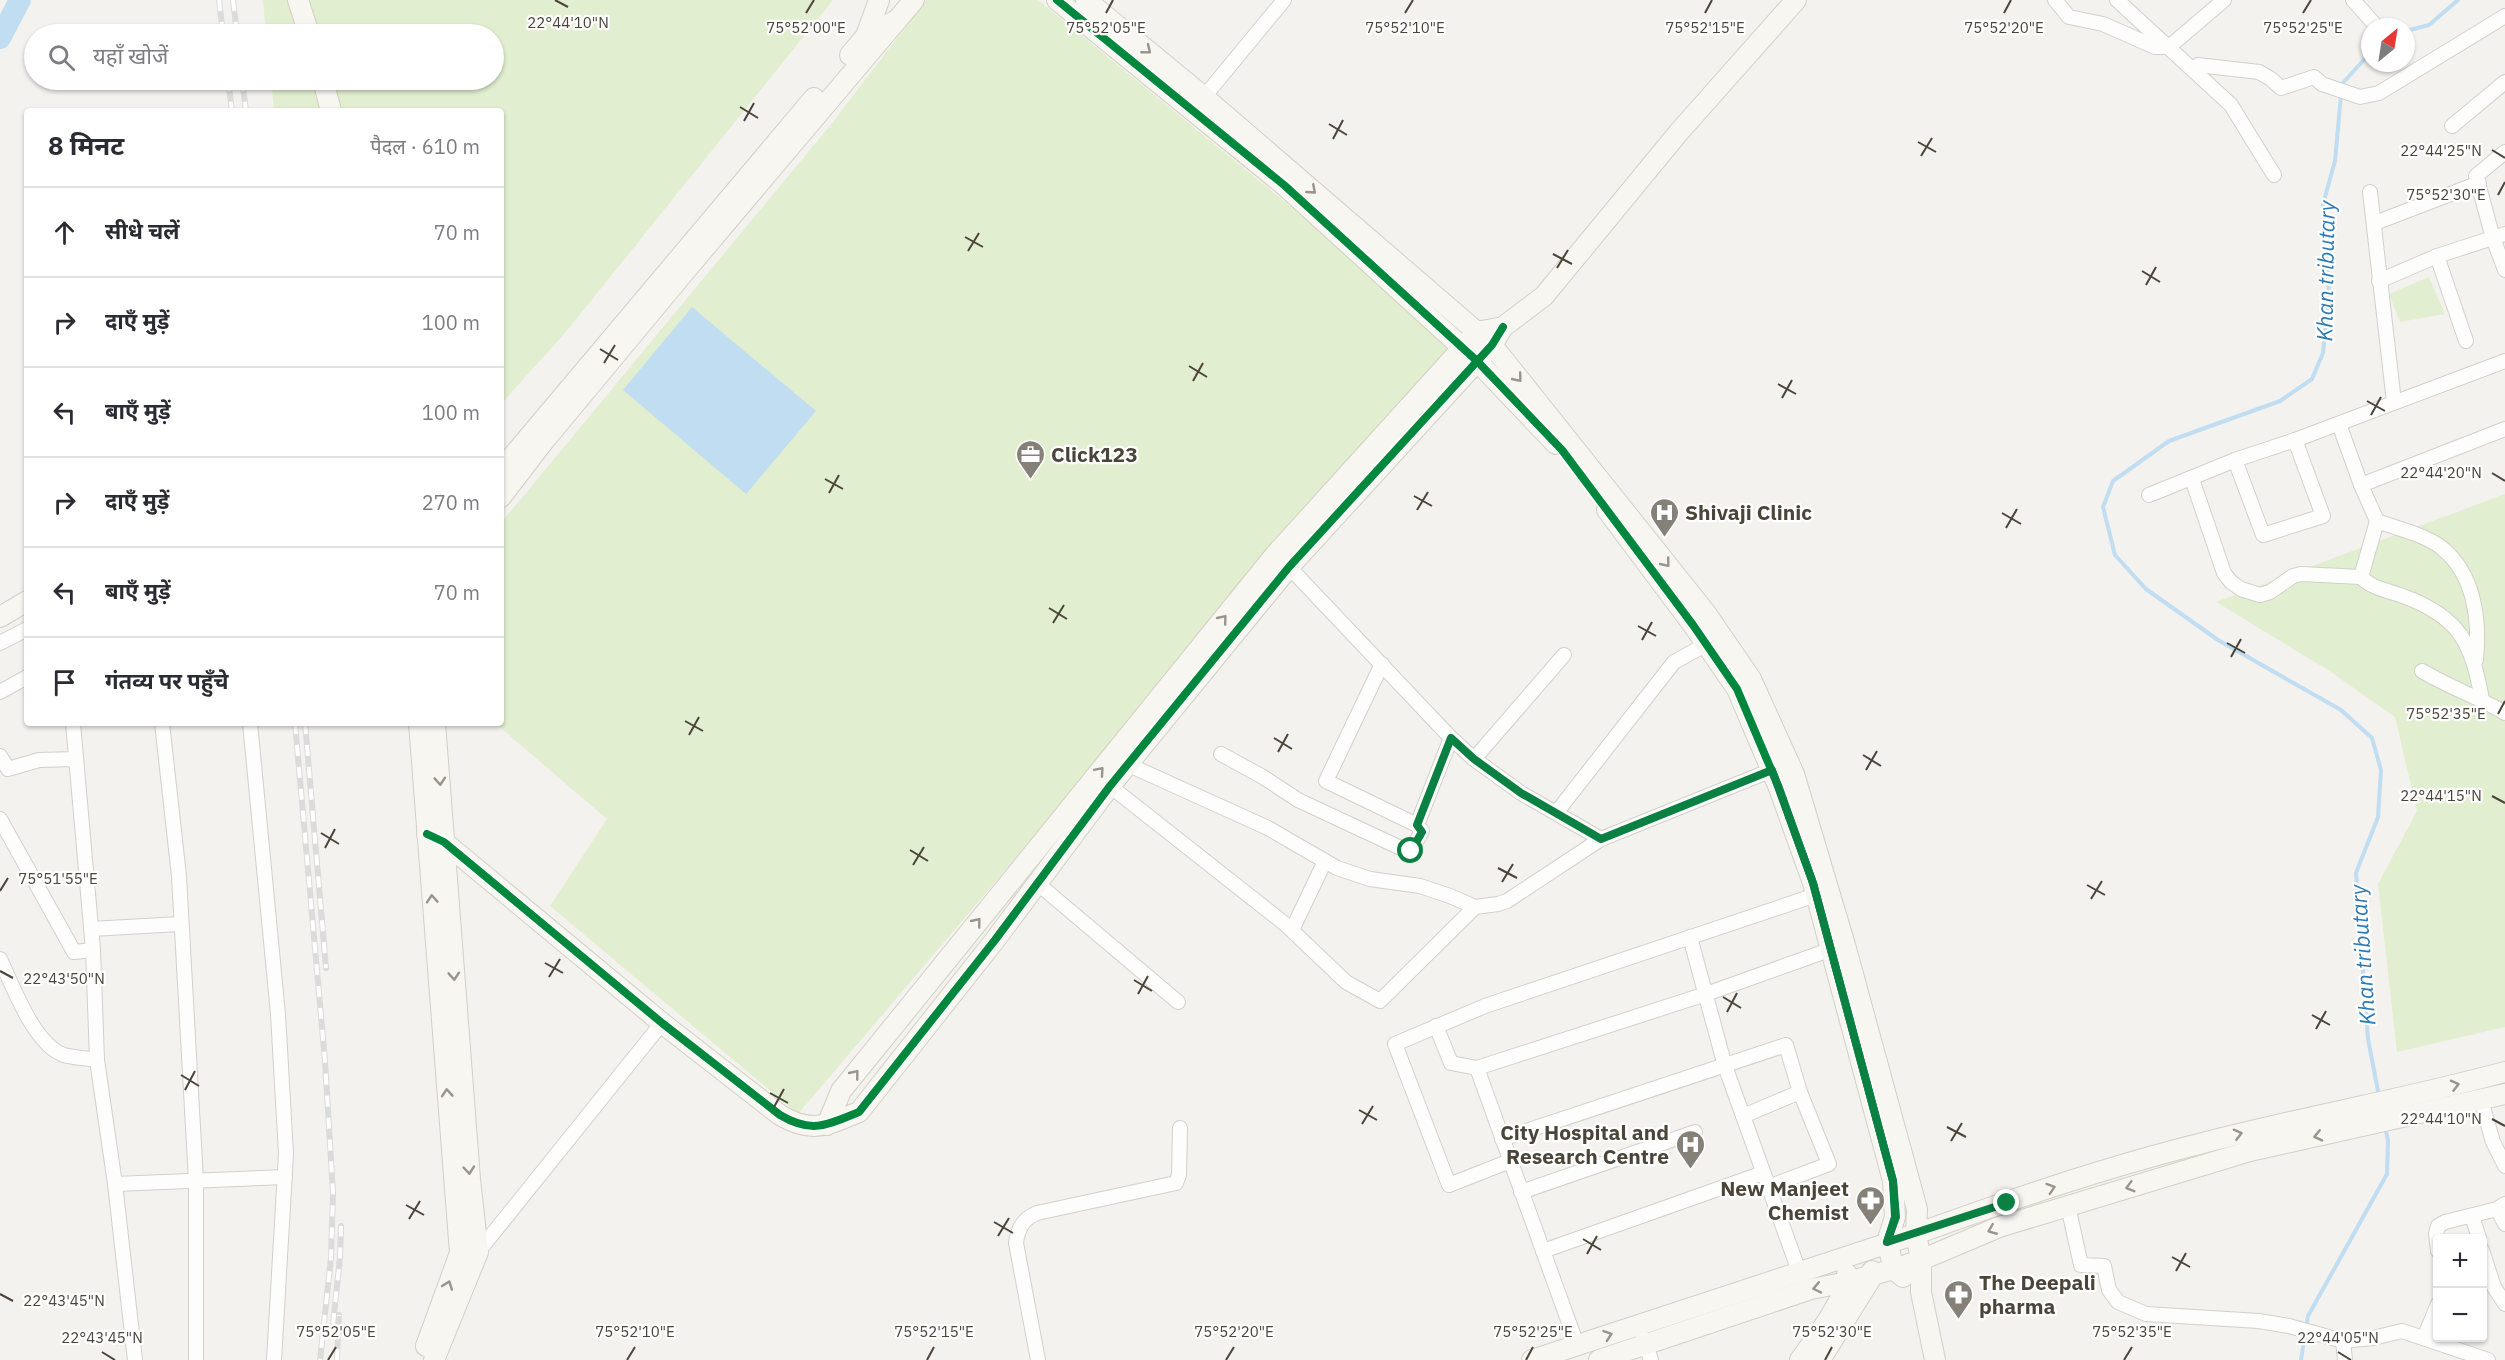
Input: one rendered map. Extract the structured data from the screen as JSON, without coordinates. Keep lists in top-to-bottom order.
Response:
{
  "water": ["Khan tributary"],
  "places": {
    "office": ["Click123"],
    "hospital": ["Shivaji Clinic", "City Hospital and Research Centre"],
    "pharmacy": ["New Manjeet Chemist", "The Deepali pharma"]
  },
  "north": "top right",
  "page": {
    "search": "यहाँ खोजें",
    "heading": ["8 मिनट", "पैदल · 610 m"],
    "list": [
      ["सीधे चलें", "70 m"],
      ["दाएँ मुड़ें", "100 m"],
      ["बाएँ मुड़ें", "100 m"],
      ["दाएँ मुड़ें", "270 m"],
      ["बाएँ मुड़ें", "70 m"],
      "गंतव्य पर पहुँचे"
    ],
    "map_buttons": ["+", "−"]
  },
  "coordinates": [
    "22°44'10\"N",
    "75°52'00\"E",
    "75°52'05\"E",
    "75°52'10\"E",
    "75°52'15\"E",
    "75°52'20\"E",
    "75°52'25\"E",
    "22°44'25\"N",
    "75°52'30\"E",
    "22°44'20\"N",
    "75°52'35\"E",
    "22°44'15\"N",
    "75°51'55\"E",
    "22°43'50\"N",
    "22°43'45\"N",
    "22°44'05\"N"
  ]
}
